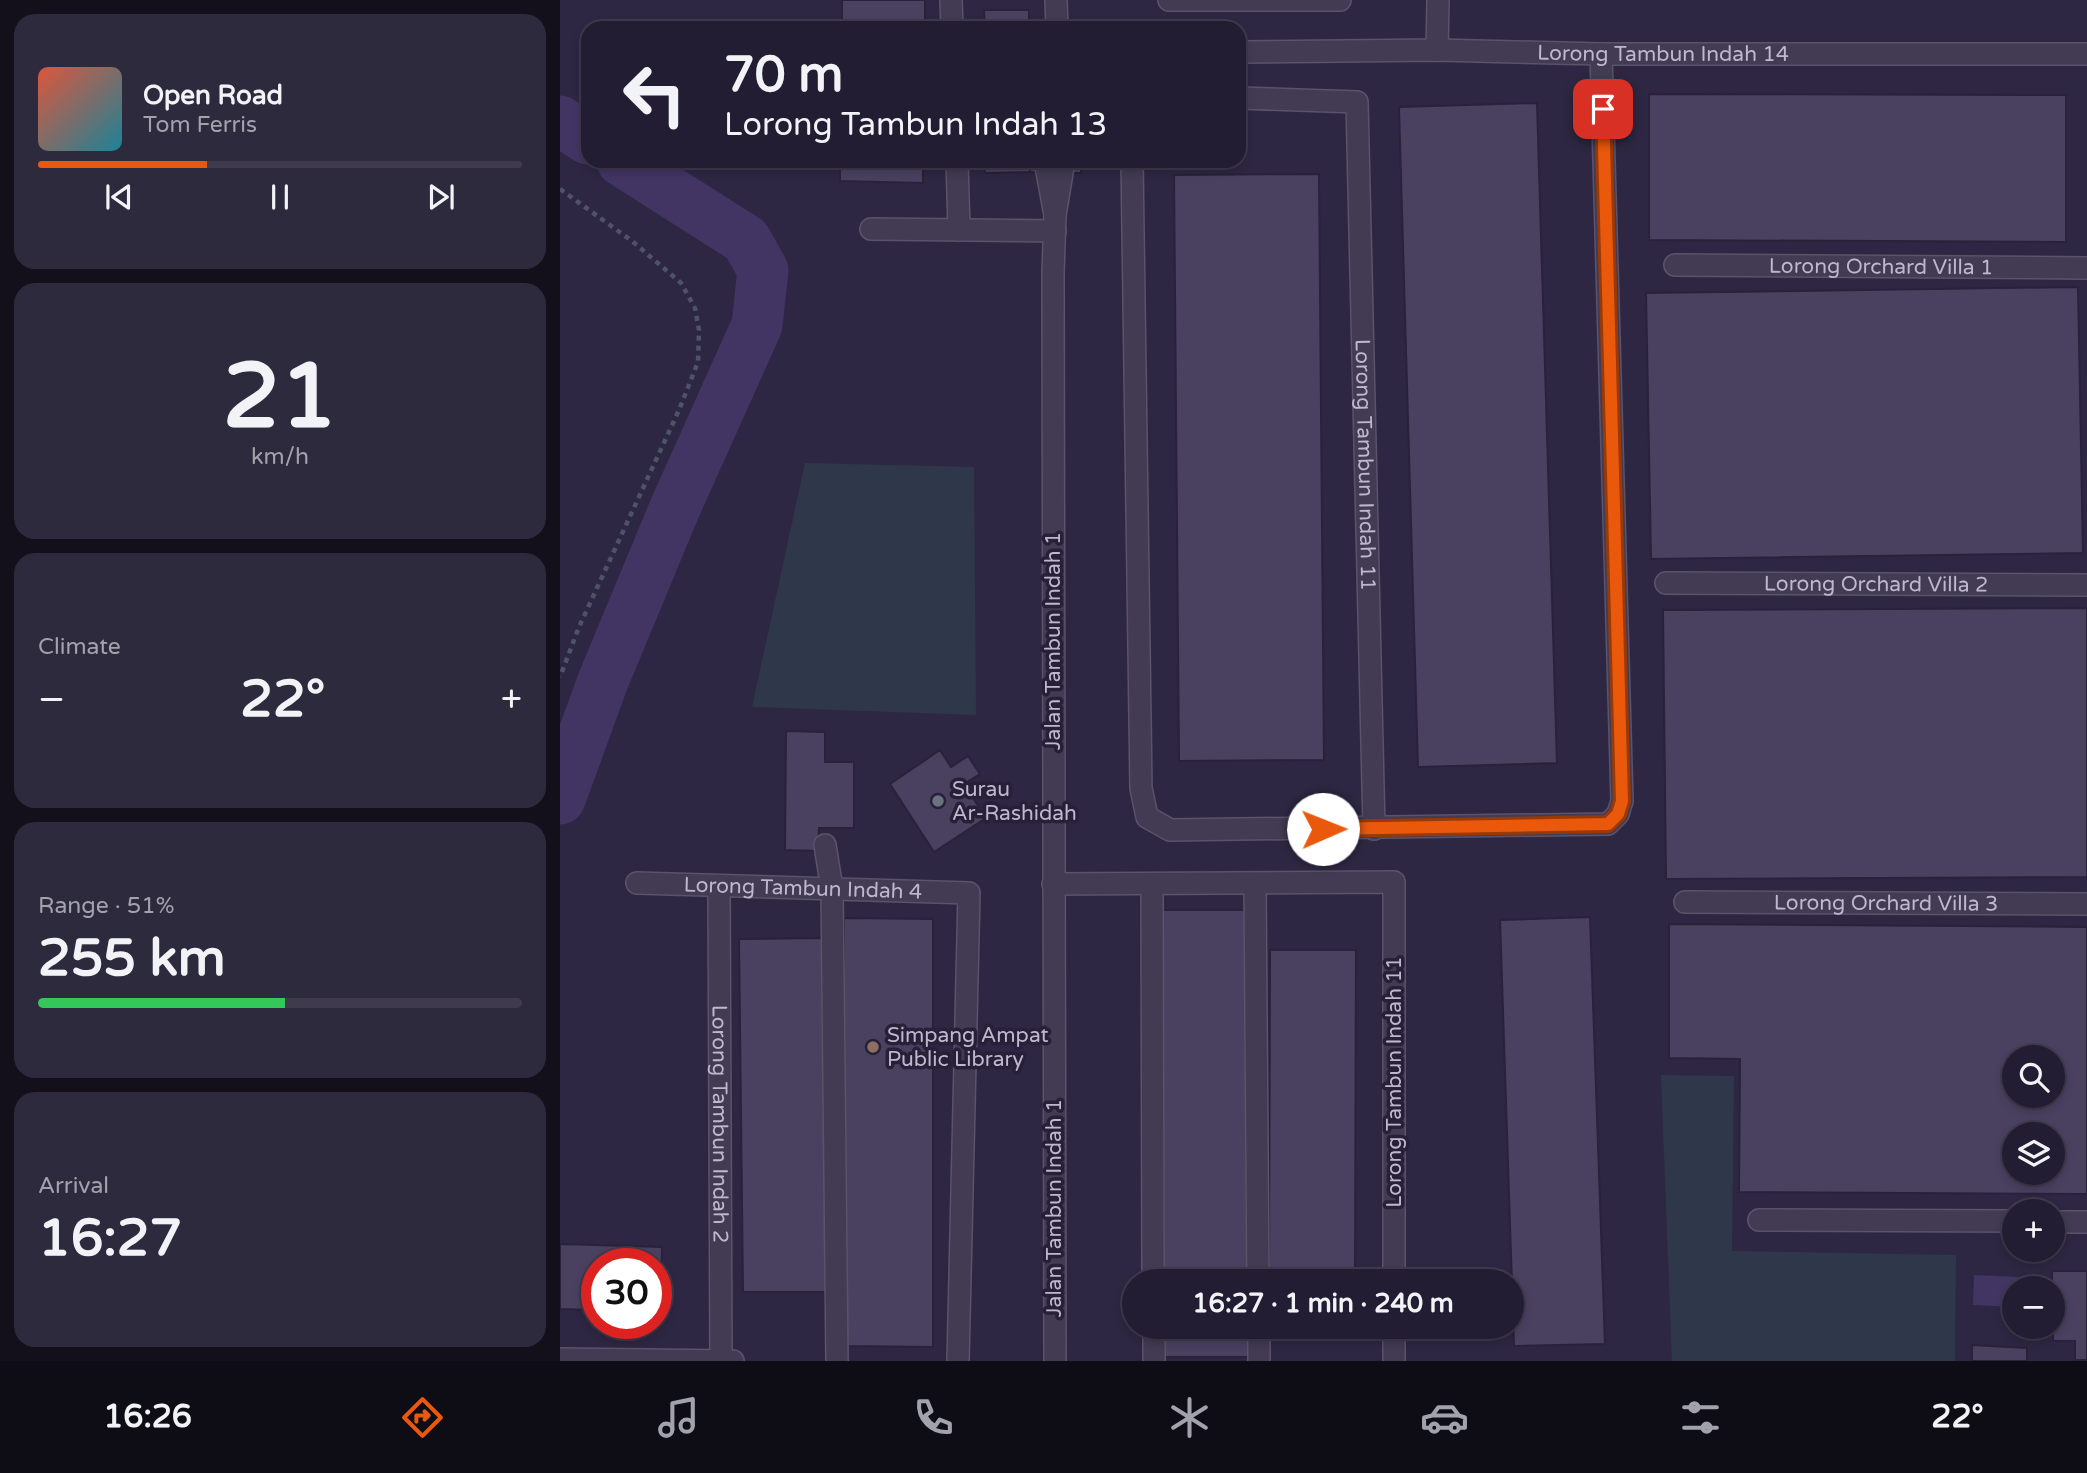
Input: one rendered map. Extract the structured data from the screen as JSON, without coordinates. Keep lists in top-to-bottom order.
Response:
{
  "streets": {
    "street": [
      "Lorong Tambun Indah 14",
      "Lorong Orchard Villa 1",
      "Lorong Tambun Indah 11",
      "Lorong Orchard Villa 2",
      "Jalan Tambun Indah 1",
      "Lorong Tambun Indah 4",
      "Lorong Orchard Villa 3",
      "Lorong Tambun Indah 2"
    ]
  },
  "crossings": [
    ["Lorong Tambun Indah 4", "Lorong Tambun Indah 2"]
  ],
  "places": ["Surau Ar-Rashidah", "Simpang Ampat Public Library"],
  "page": {
    "turn": ["70 m", "Lorong Tambun Indah 13"],
    "song": ["Open Road", "Tom Ferris"],
    "tile": [
      ["21", "km/h"],
      "Climate",
      ["Range · 51%", "255 km"],
      ["Arrival", "16:27"]
    ],
    "heat": ["−", "22°", "+"],
    "map_buttons": ["+", "−"],
    "limit": "30",
    "trip": "16:27 · 1 min · 240 m",
    "tabs": ["16:26", "22°"]
  }
}
